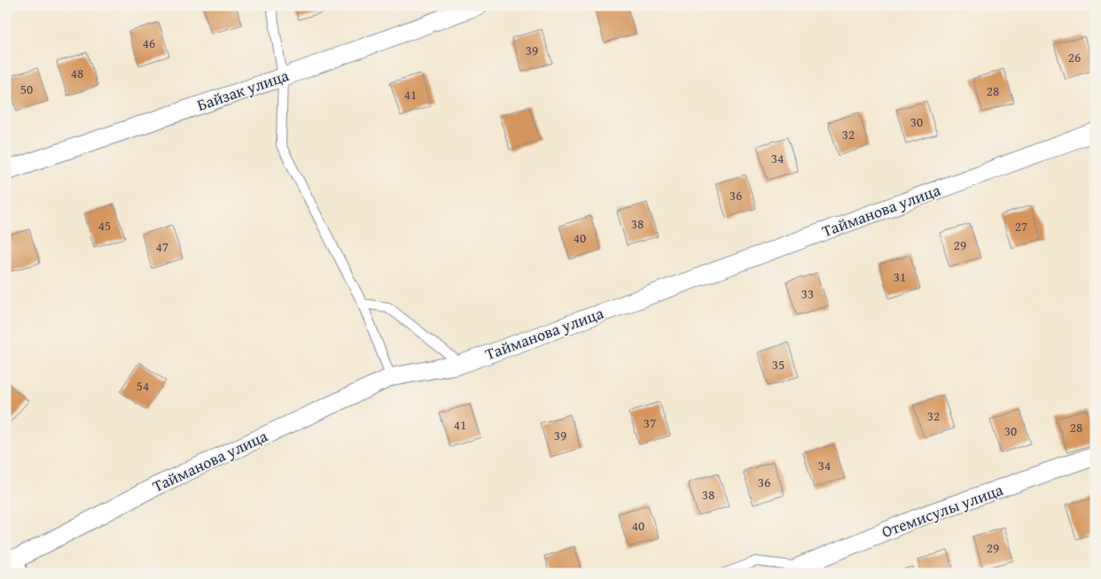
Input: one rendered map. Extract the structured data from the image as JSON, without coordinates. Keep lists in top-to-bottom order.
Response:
{
  "streets": {
    "street": ["Байзак улица", "Тайманова улица", "Отемисулы улица"]
  },
  "house_numbers": [
    "46",
    "39",
    "26",
    "48",
    "50",
    "28",
    "41",
    "30",
    "32",
    "34",
    "36",
    "38",
    "45",
    "27",
    "40",
    "29",
    "47",
    "31",
    "33",
    "35",
    "54",
    "32",
    "37",
    "41",
    "28",
    "30",
    "39",
    "34",
    "36",
    "38",
    "40",
    "29"
  ]
}
